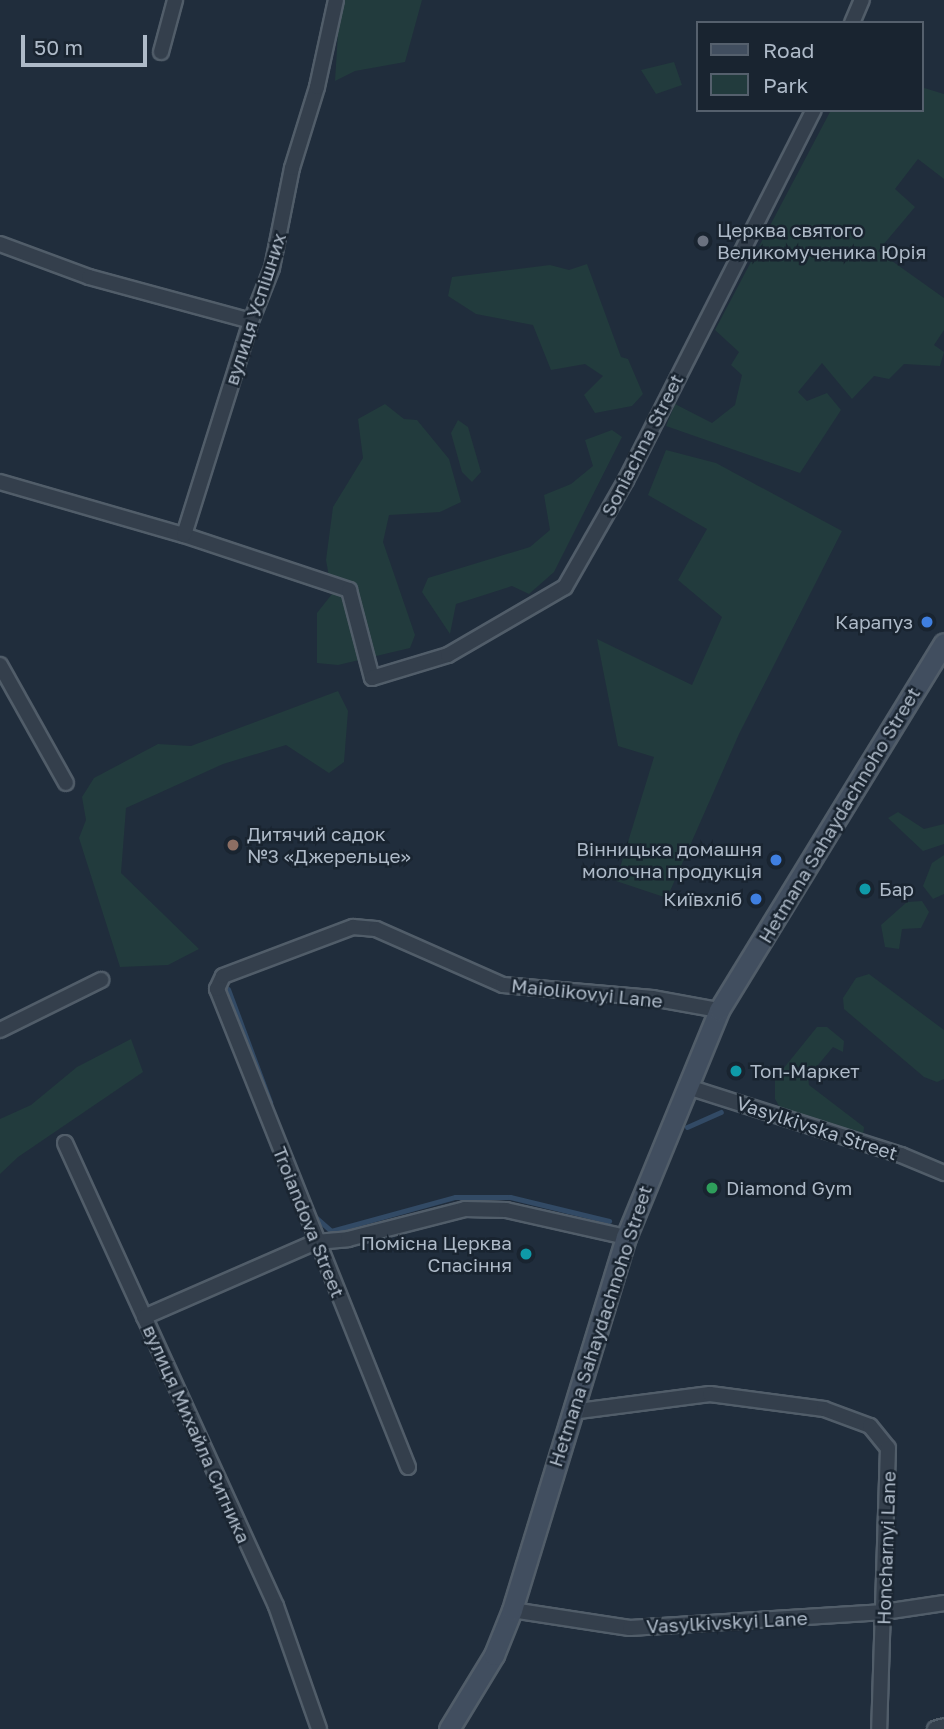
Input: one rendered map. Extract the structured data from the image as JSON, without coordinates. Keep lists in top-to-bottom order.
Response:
{
  "streets": {
    "main road": ["Hetmana Sahaydachnoho Street"],
    "street": [
      "вулиця Успішних",
      "Soniachna Street",
      "Maiolikovyi Lane",
      "Vasylkivska Street",
      "Troiandova Street",
      "вулиця Михайла Ситника",
      "Honcharnyi Lane",
      "Vasylkivskyi Lane"
    ]
  },
  "crossings": [
    ["вулиця Успішних", "Soniachna Street"],
    ["Hetmana Sahaydachnoho Street", "Maiolikovyi Lane"],
    ["Hetmana Sahaydachnoho Street", "Vasylkivska Street"],
    ["Hetmana Sahaydachnoho Street", "Honcharnyi Lane"],
    ["Hetmana Sahaydachnoho Street", "Vasylkivskyi Lane"],
    ["Maiolikovyi Lane", "Troiandova Street"],
    ["Honcharnyi Lane", "Vasylkivskyi Lane"]
  ],
  "places": [
    "Церква святого Великомученика Юрія",
    "Карапуз",
    "Дитячий садок №3 «Джерельце»",
    "Вінницька домашня молочна продукція",
    "Бар",
    "Київхліб",
    "Топ-Маркет",
    "Diamond Gym",
    "Помісна Церква Спасіння"
  ],
  "legend": ["Road", "Park"],
  "scale_bar": "50 m"
}
